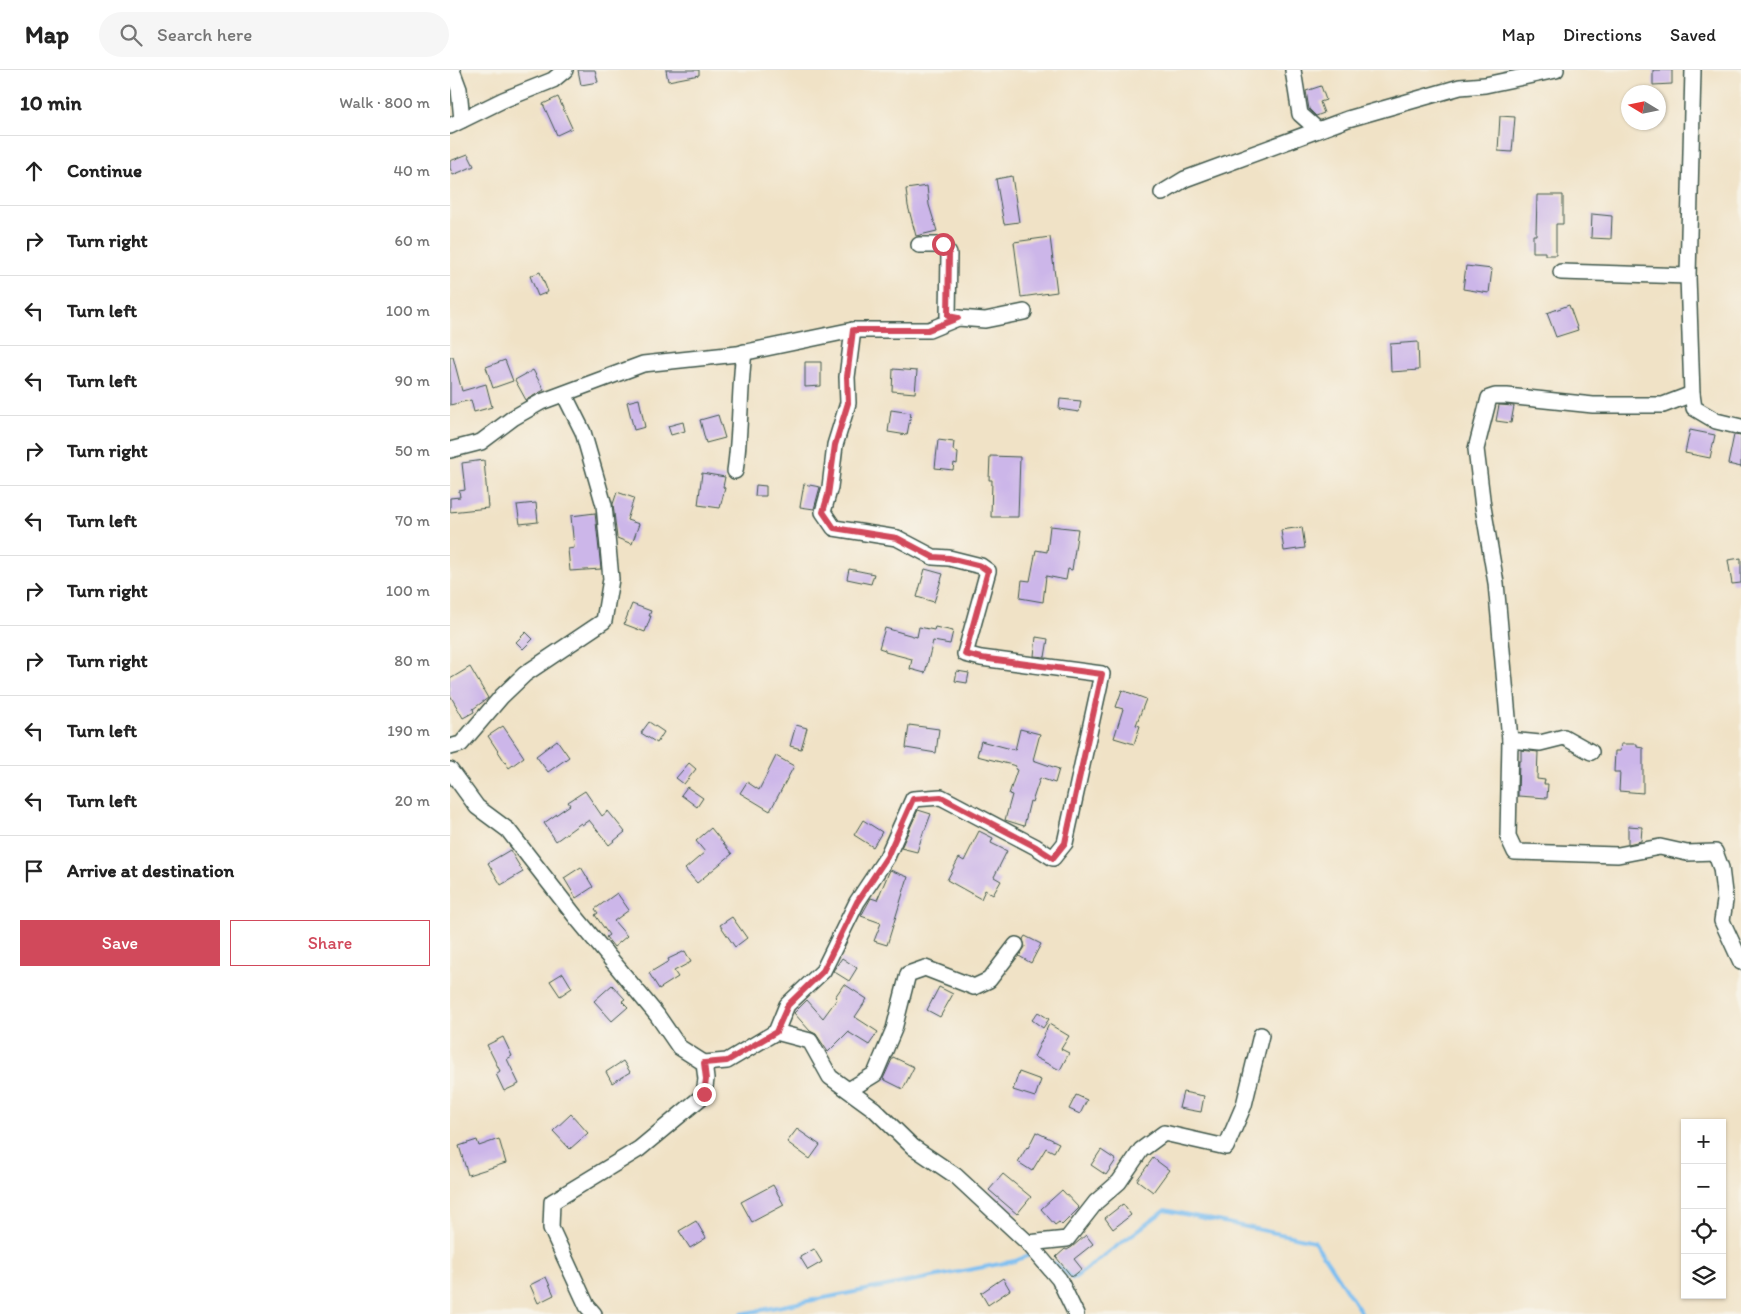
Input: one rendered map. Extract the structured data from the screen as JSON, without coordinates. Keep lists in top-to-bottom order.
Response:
{
  "north": "left",
  "page": {
    "header": "Map",
    "search": "Search here",
    "nav": ["Map", "Directions", "Saved"],
    "heading": ["10 min", "Walk · 800 m"],
    "list": [
      ["Continue", "40 m"],
      ["Turn right", "60 m"],
      ["Turn left", "100 m"],
      ["Turn left", "90 m"],
      ["Turn right", "50 m"],
      ["Turn left", "70 m"],
      ["Turn right", "100 m"],
      ["Turn right", "80 m"],
      ["Turn left", "190 m"],
      ["Turn left", "20 m"],
      "Arrive at destination"
    ],
    "buttons": ["Save", "Share"],
    "map_buttons": ["+", "−"]
  }
}
